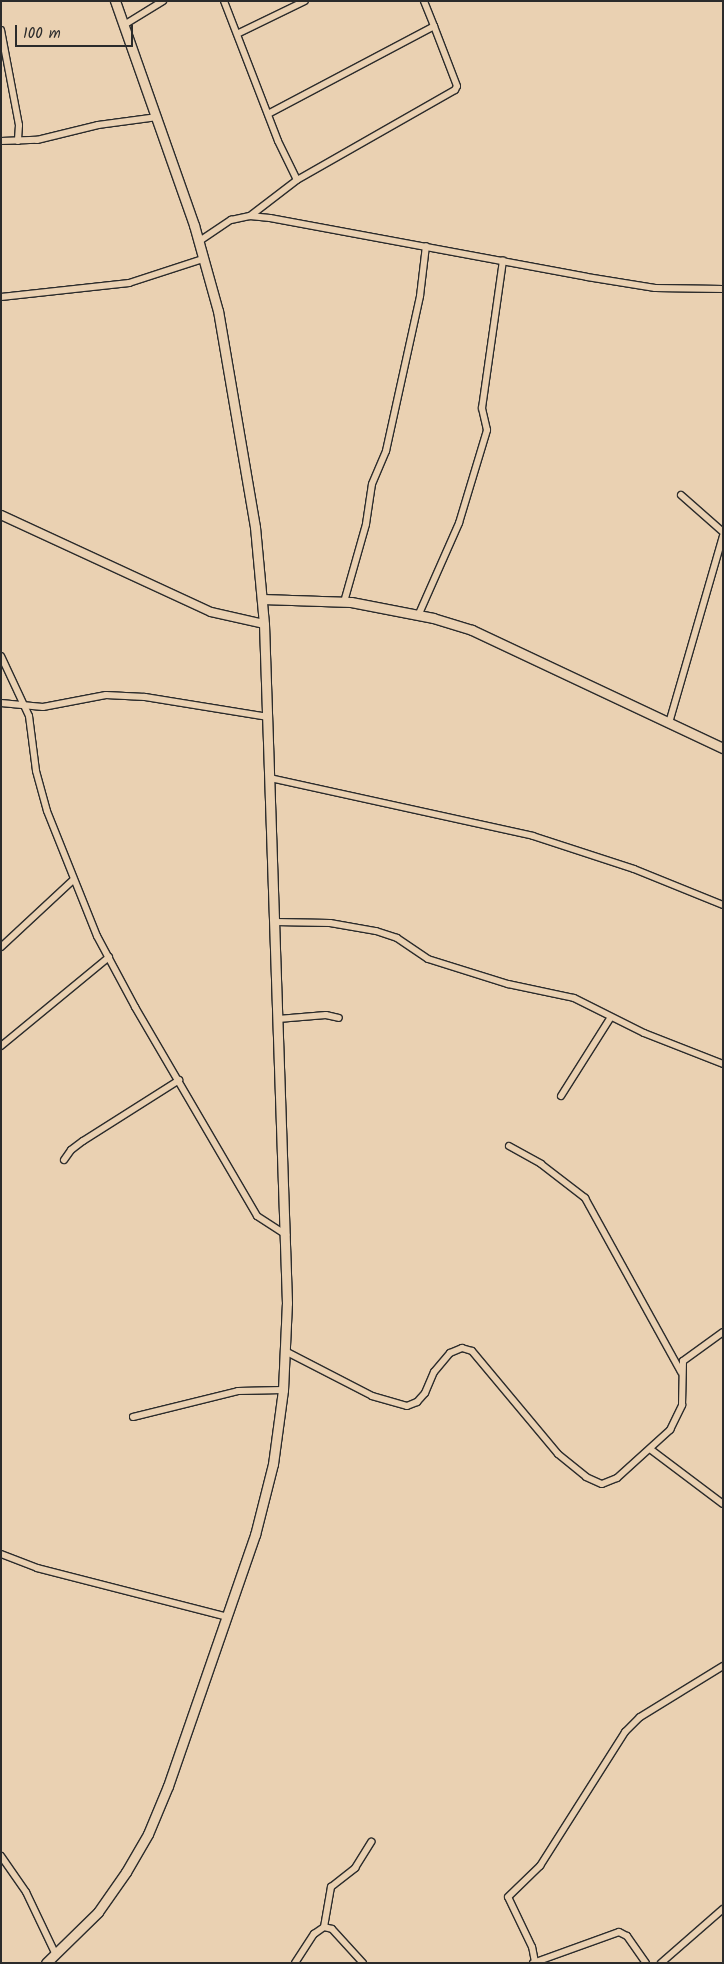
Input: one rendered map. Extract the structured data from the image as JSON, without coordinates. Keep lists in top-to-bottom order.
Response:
{
  "scale_bar": "100 m"
}
